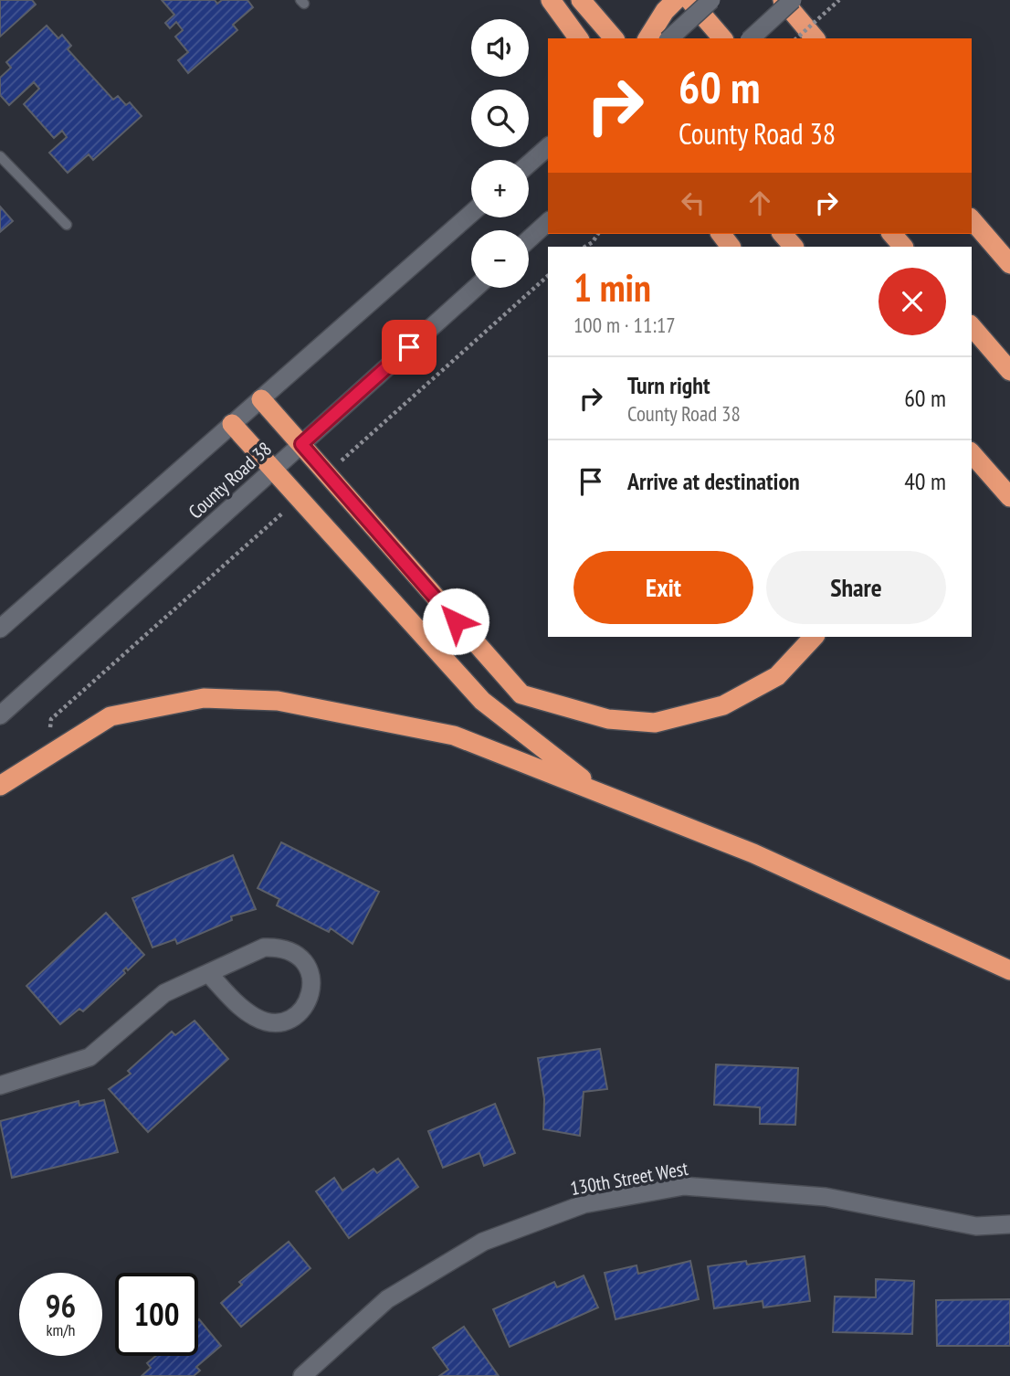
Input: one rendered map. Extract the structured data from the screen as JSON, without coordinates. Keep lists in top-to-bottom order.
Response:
{
  "streets": {
    "main road": ["County Road 38", "130th Street West"]
  },
  "page": {
    "map_buttons": ["+", "−"],
    "turn": ["60 m", "County Road 38"],
    "heading": ["1 min", "100 m · 11:17"],
    "list": [
      {
        "name": "Turn right",
        "note": "County Road 38",
        "value": "60 m"
      },
      {
        "name": "Arrive at destination",
        "value": "40 m"
      }
    ],
    "buttons": ["Exit", "Share"],
    "speed": "96 km/h",
    "limit": "100"
  }
}
